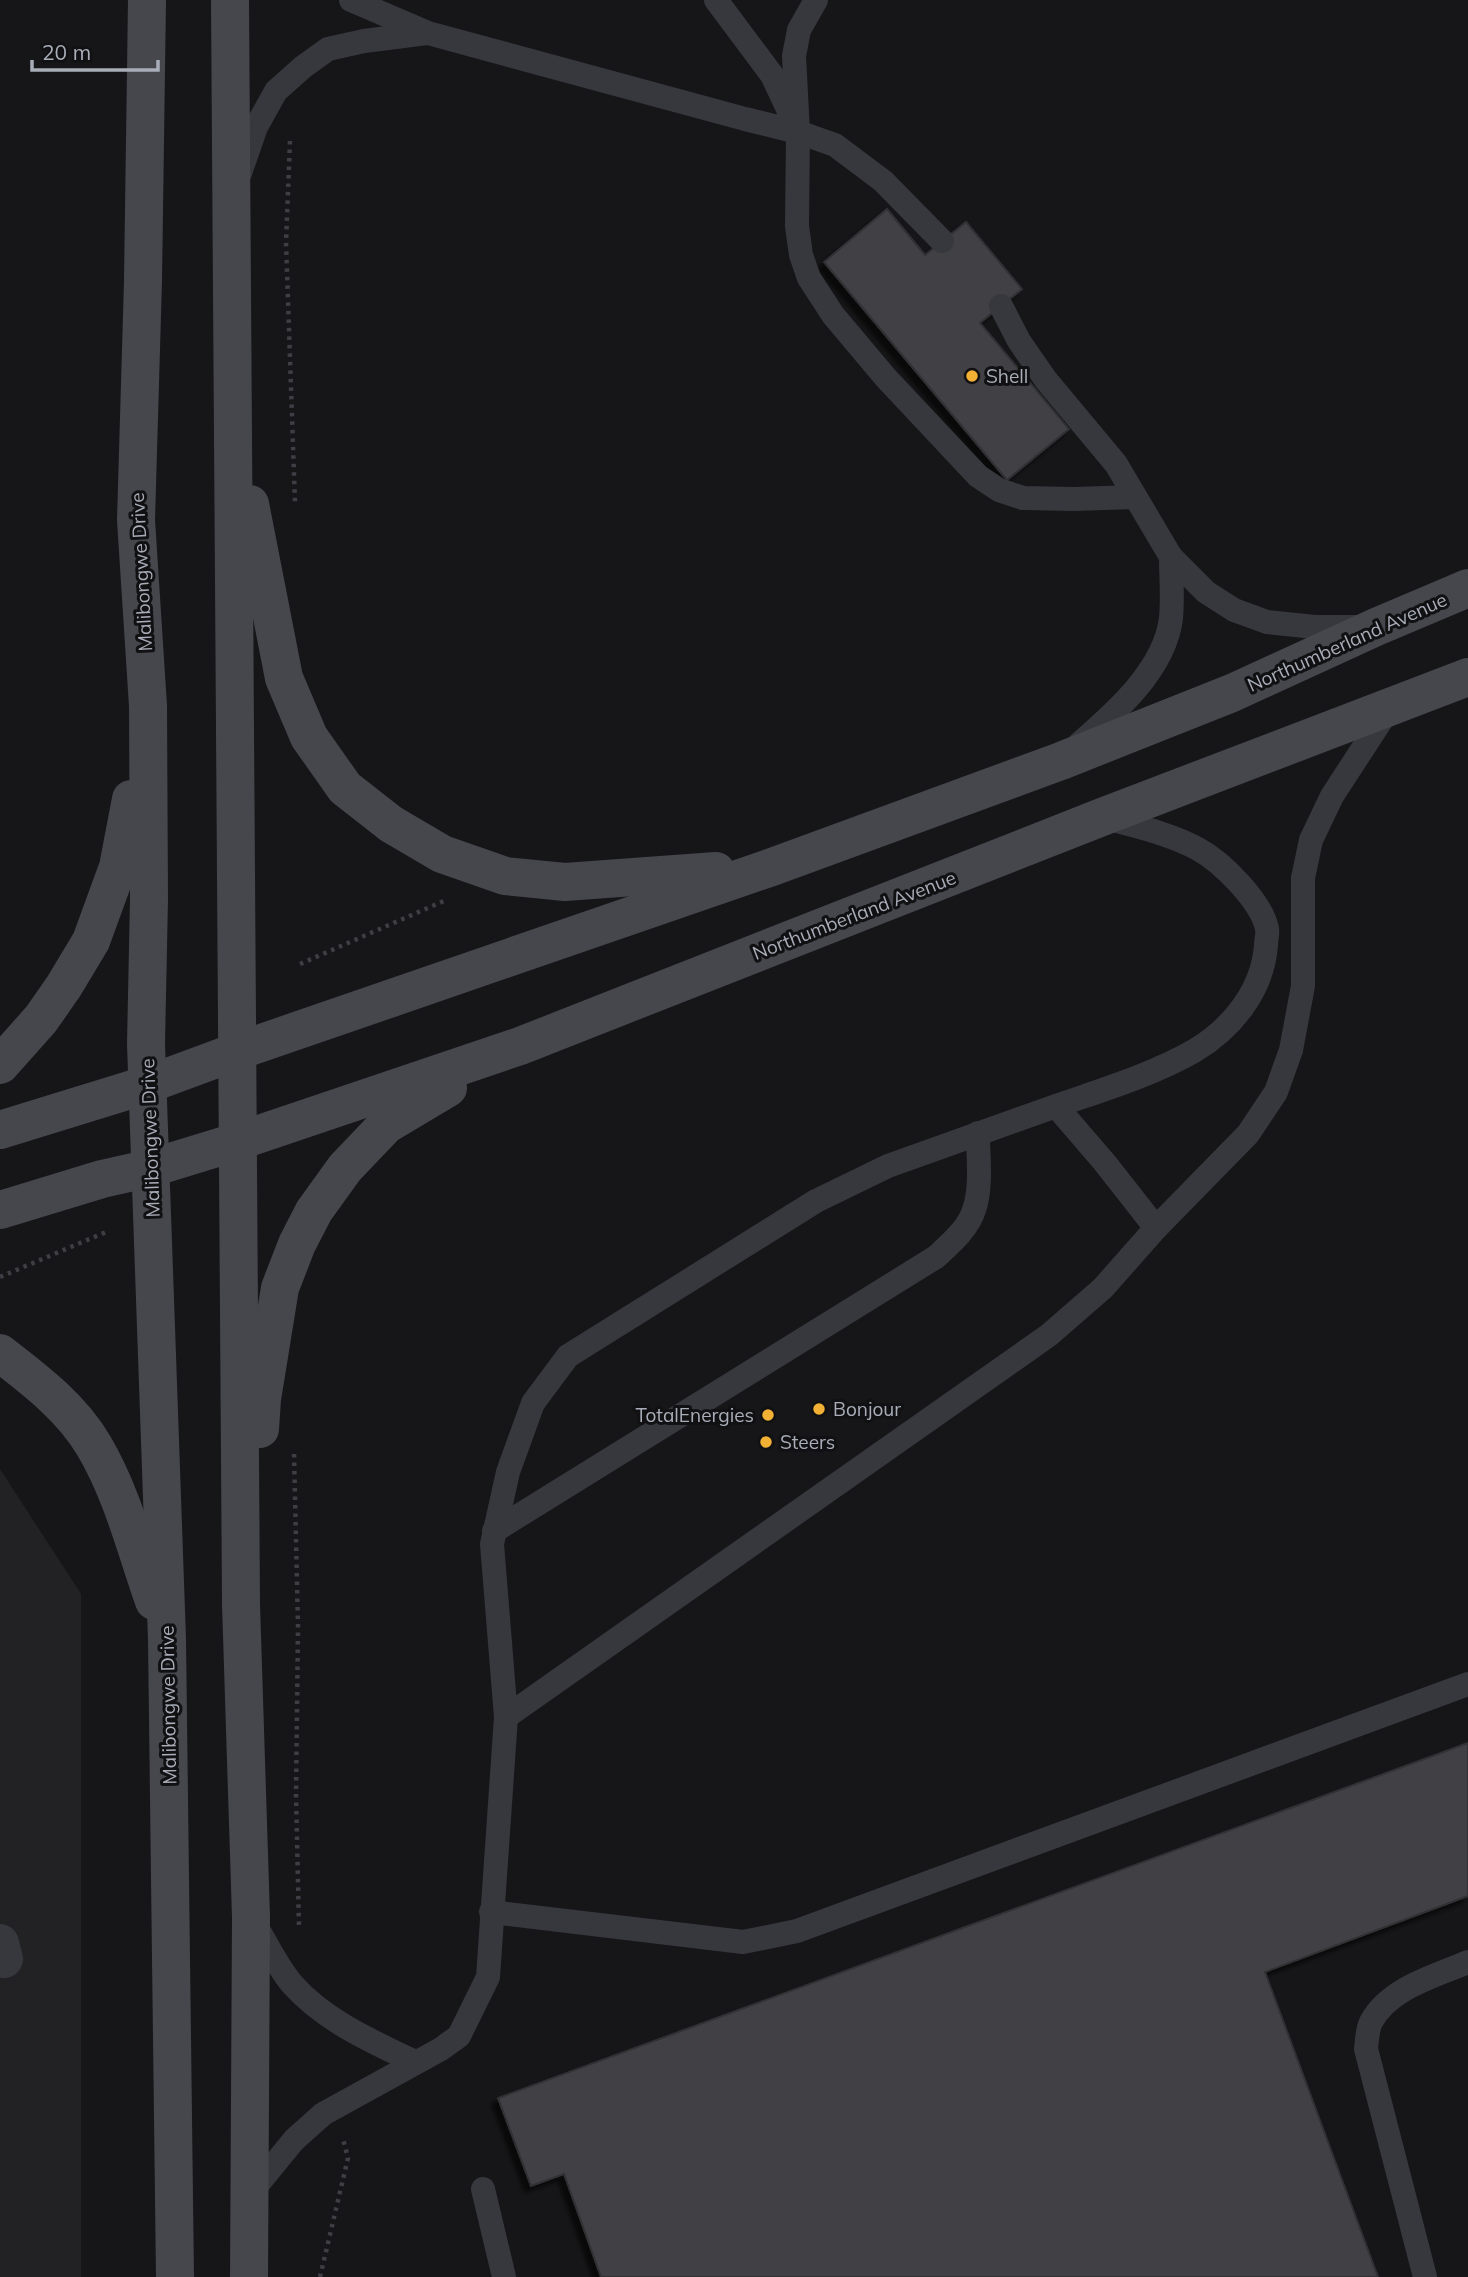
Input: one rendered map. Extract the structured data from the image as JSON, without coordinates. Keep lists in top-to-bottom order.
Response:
{
  "streets": {
    "main road": ["Malibongwe Drive", "Northumberland Avenue"]
  },
  "crossings": [
    ["Malibongwe Drive", "Northumberland Avenue"]
  ],
  "places": [
    "Shell",
    "Bonjour",
    "TotalEnergies",
    "Steers"
  ],
  "scale_bar": "20 m"
}
